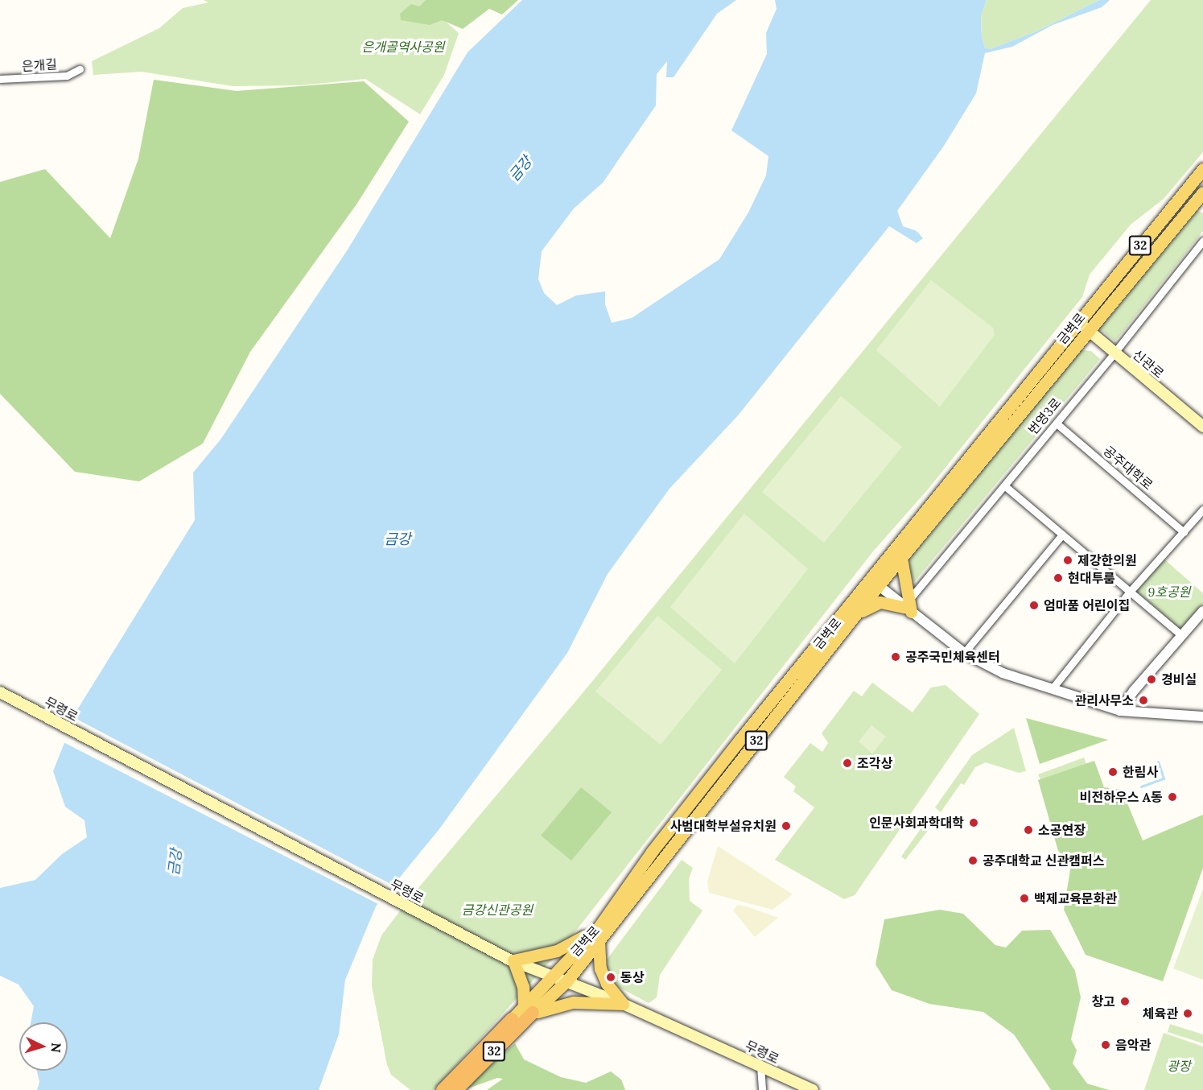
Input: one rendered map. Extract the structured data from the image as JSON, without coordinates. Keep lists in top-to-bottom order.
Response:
{
  "streets": {
    "highway": ["32", "금벽로"],
    "main road": ["신관로", "무령로"],
    "street": ["은개길", "번영3로", "공주대학로"]
  },
  "crossings": [
    ["금벽로", "신관로"],
    ["금벽로", "무령로"],
    ["신관로", "번영3로"],
    ["번영3로", "공주대학로"]
  ],
  "water": ["금강"],
  "parks": [
    "은개골역사공원",
    "9호공원",
    "금강신관공원",
    "광장"
  ],
  "places": [
    "제강한의원",
    "현대투룸",
    "엄마품 어린이집",
    "공주국민체육센터",
    "경비실",
    "관리사무소",
    "조각상",
    "한림사",
    "비전하우스 A동",
    "인문사회과학대학",
    "사범대학부설유치원",
    "소공연장",
    "공주대학교 신관캠퍼스",
    "백제교육문화관",
    "동상",
    "창고",
    "체육관",
    "음악관"
  ],
  "north": "right"
}
